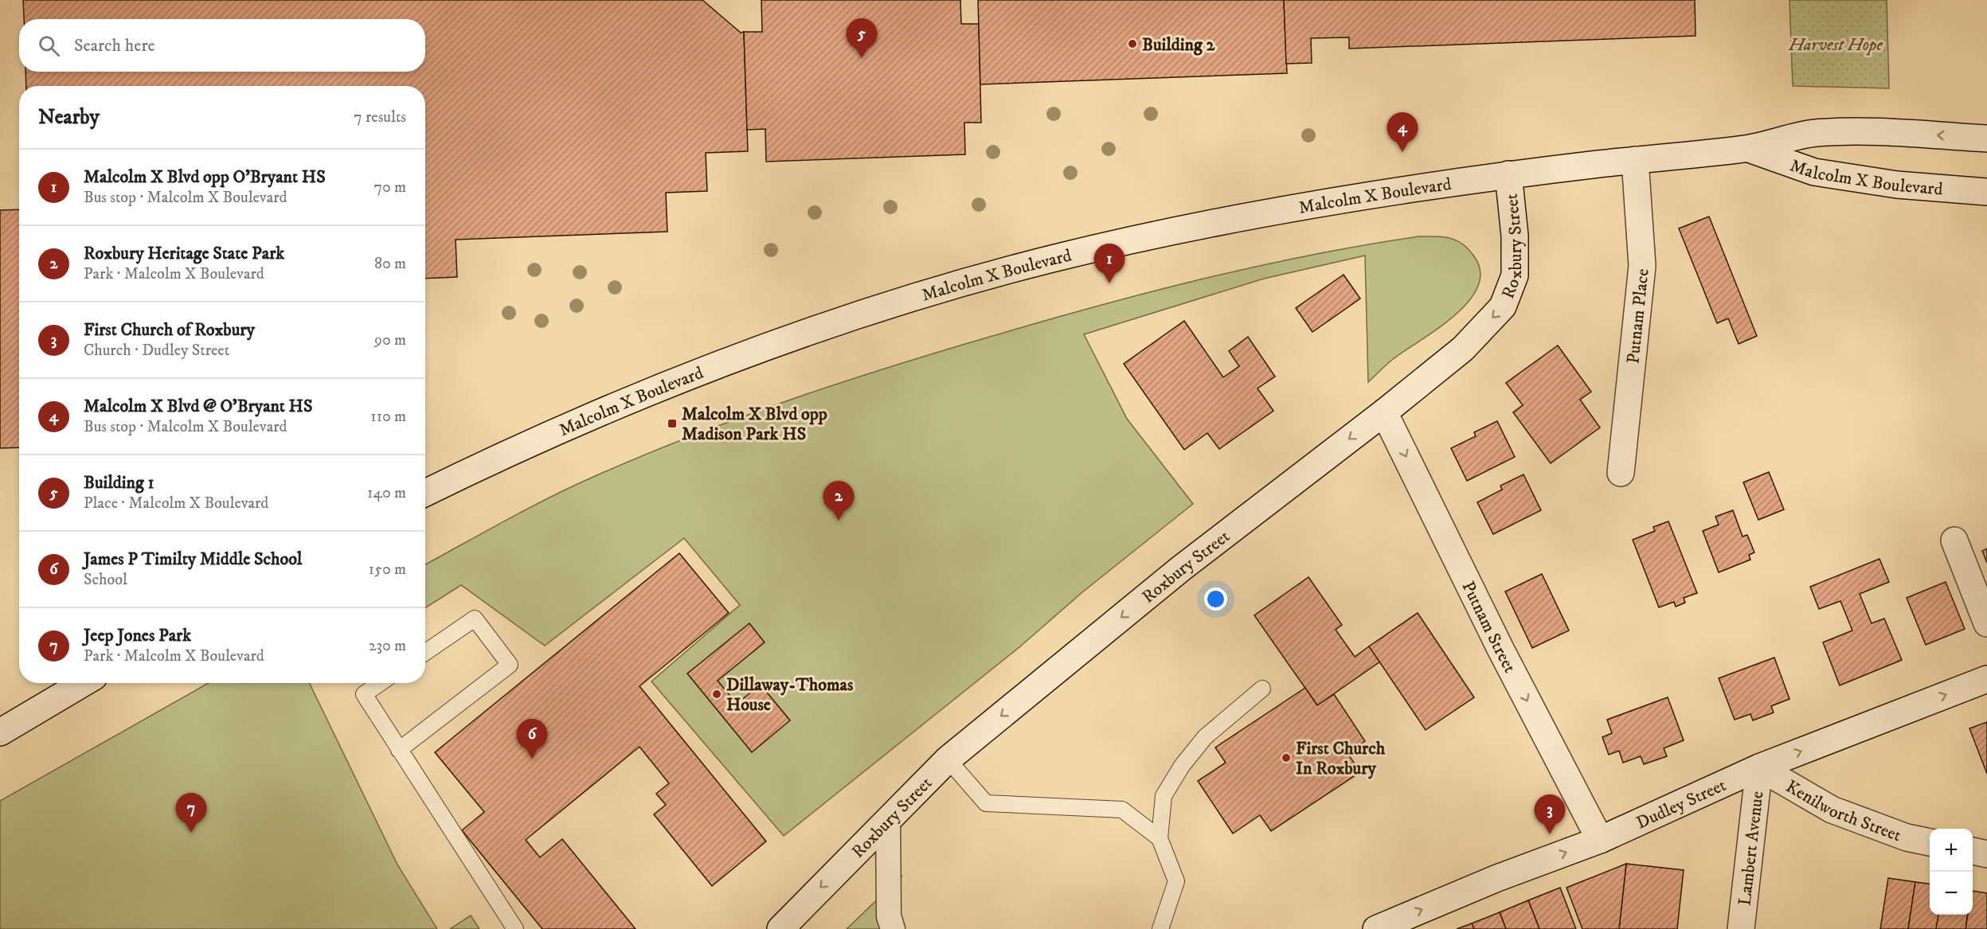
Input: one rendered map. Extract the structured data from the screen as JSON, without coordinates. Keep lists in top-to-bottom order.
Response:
{
  "streets": {
    "main road": [
      "Malcolm X Boulevard",
      "Roxbury Street",
      "Putnam Place",
      "Putnam Street",
      "Dudley Street",
      "Kenilworth Street",
      "Lambert Avenue"
    ]
  },
  "crossings": [
    ["Malcolm X Boulevard", "Roxbury Street"],
    ["Malcolm X Boulevard", "Putnam Place"],
    ["Roxbury Street", "Putnam Street"],
    ["Putnam Street", "Dudley Street"],
    ["Dudley Street", "Kenilworth Street"],
    ["Dudley Street", "Lambert Avenue"],
    ["Kenilworth Street", "Lambert Avenue"]
  ],
  "one_way": ["Roxbury Street", "Putnam Street", "Dudley Street"],
  "parks": ["Harvest Hope"],
  "places": {
    "other": ["Building 2", "Dillaway-Thomas House", "First Church In Roxbury"],
    "transit": ["Malcolm X Blvd opp Madison Park HS"]
  },
  "page": {
    "pins": [
      "5",
      "4",
      "1",
      "2",
      "6",
      "7",
      "3"
    ],
    "search": "Search here",
    "heading": ["Nearby", "7 results"],
    "list": [
      {
        "mark": "1",
        "name": "Malcolm X Blvd opp O'Bryant HS",
        "note": "Bus stop · Malcolm X Boulevard",
        "value": "70 m"
      },
      {
        "mark": "2",
        "name": "Roxbury Heritage State Park",
        "note": "Park · Malcolm X Boulevard",
        "value": "80 m"
      },
      {
        "mark": "3",
        "name": "First Church of Roxbury",
        "note": "Church · Dudley Street",
        "value": "90 m"
      },
      {
        "mark": "4",
        "name": "Malcolm X Blvd @ O'Bryant HS",
        "note": "Bus stop · Malcolm X Boulevard",
        "value": "110 m"
      },
      {
        "mark": "5",
        "name": "Building 1",
        "note": "Place · Malcolm X Boulevard",
        "value": "140 m"
      },
      {
        "mark": "6",
        "name": "James P Timilty Middle School",
        "note": "School",
        "value": "150 m"
      },
      {
        "mark": "7",
        "name": "Jeep Jones Park",
        "note": "Park · Malcolm X Boulevard",
        "value": "230 m"
      }
    ],
    "map_buttons": ["+", "−"]
  }
}
